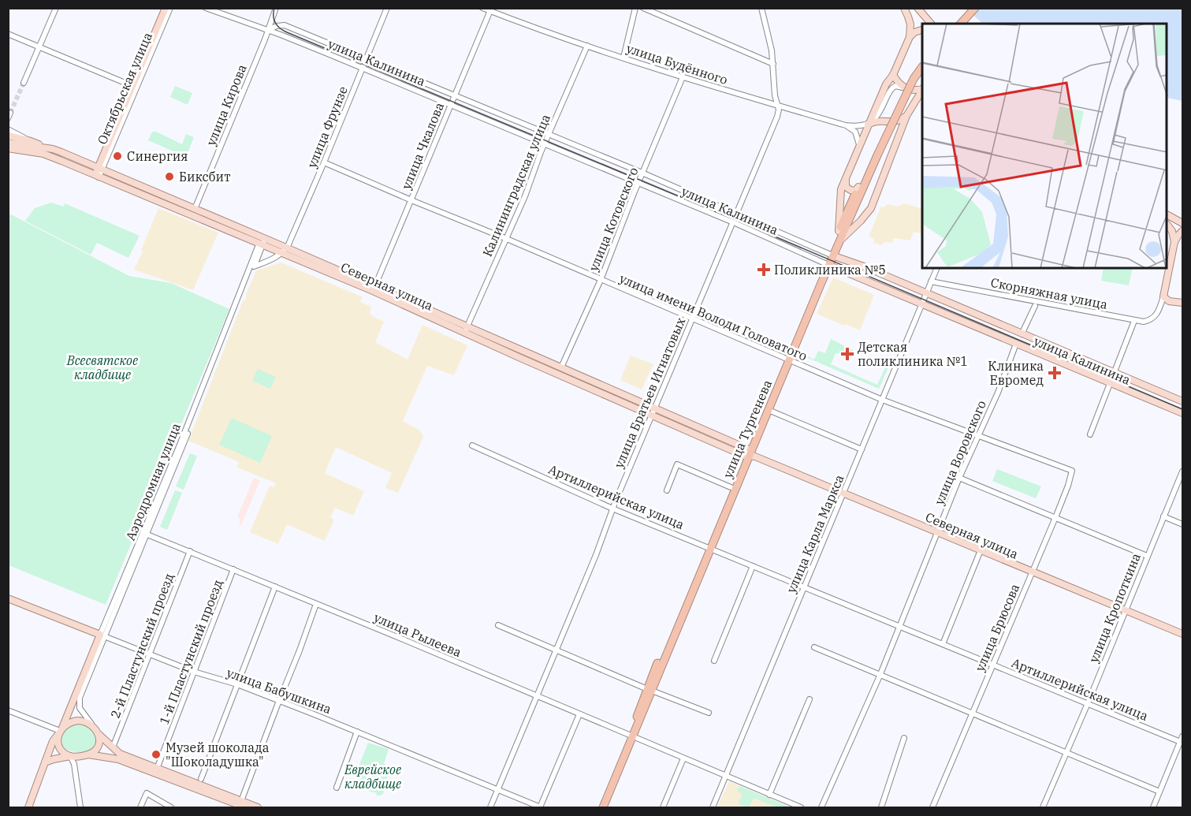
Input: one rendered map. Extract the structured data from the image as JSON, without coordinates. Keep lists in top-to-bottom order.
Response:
{
  "streets": {
    "highway": ["улица Тургенева"],
    "main road": [
      "улица Калинина",
      "Октябрьская улица",
      "Северная улица",
      "Аэродромная улица",
      "улица Бабушкина"
    ],
    "street": [
      "улица Будённого",
      "улица Кирова",
      "улица Фрунзе",
      "улица Чкалова",
      "Калининградская улица",
      "улица Котовского",
      "Скорняжная улица",
      "улица имени Володи Головатого",
      "улица Братьев Игнатовых",
      "улица Воровского",
      "Артиллерийская улица",
      "улица Карла Маркса",
      "улица Кропоткина",
      "улица Брюсова",
      "улица Рылеева",
      "2-й Пластунский проезд",
      "1-й Пластунский проезд"
    ]
  },
  "crossings": [
    ["улица Калинина", "улица Кирова"],
    ["улица Калинина", "улица Фрунзе"],
    ["улица Калинина", "улица Чкалова"],
    ["улица Калинина", "Калининградская улица"],
    ["улица Калинина", "улица Котовского"],
    ["улица Калинина", "улица Братьев Игнатовых"],
    ["улица Калинина", "улица Тургенева"],
    ["улица Калинина", "улица Воровского"],
    ["улица Калинина", "улица Карла Маркса"],
    ["улица Будённого", "улица Чкалова"],
    ["улица Будённого", "Калининградская улица"],
    ["улица Будённого", "улица Котовского"],
    ["улица Будённого", "улица Братьев Игнатовых"],
    ["Октябрьская улица", "Северная улица"],
    ["улица Кирова", "Северная улица"],
    ["улица Фрунзе", "Северная улица"],
    ["улица Фрунзе", "улица имени Володи Головатого"],
    ["улица Чкалова", "Северная улица"],
    ["улица Чкалова", "улица имени Володи Головатого"],
    ["Калининградская улица", "Северная улица"],
    ["Калининградская улица", "улица имени Володи Головатого"],
    ["улица Котовского", "Северная улица"],
    ["улица Котовского", "улица имени Володи Головатого"],
    ["Северная улица", "улица Братьев Игнатовых"],
    ["Северная улица", "улица Тургенева"],
    ["Северная улица", "улица Воровского"],
    ["Северная улица", "Аэродромная улица"],
    ["Северная улица", "улица Карла Маркса"],
    ["Северная улица", "улица Кропоткина"],
    ["Северная улица", "улица Брюсова"],
    ["Скорняжная улица", "улица Карла Маркса"],
    ["улица имени Володи Головатого", "улица Братьев Игнатовых"],
    ["улица имени Володи Головатого", "улица Тургенева"],
    ["улица имени Володи Головатого", "улица Воровского"],
    ["улица имени Володи Головатого", "улица Карла Маркса"],
    ["улица имени Володи Головатого", "улица Брюсова"],
    ["улица Братьев Игнатовых", "Артиллерийская улица"],
    ["улица Братьев Игнатовых", "улица Рылеева"],
    ["улица Братьев Игнатовых", "улица Бабушкина"],
    ["улица Тургенева", "Артиллерийская улица"],
    ["улица Тургенева", "улица Рылеева"],
    ["улица Воровского", "Артиллерийская улица"],
    ["Аэродромная улица", "улица Рылеева"],
    ["Аэродромная улица", "улица Бабушкина"],
    ["Артиллерийская улица", "улица Карла Маркса"],
    ["Артиллерийская улица", "улица Кропоткина"],
    ["Артиллерийская улица", "улица Брюсова"],
    ["улица Карла Маркса", "улица Рылеева"],
    ["улица Рылеева", "2-й Пластунский проезд"],
    ["улица Рылеева", "1-й Пластунский проезд"],
    ["2-й Пластунский проезд", "улица Бабушкина"],
    ["1-й Пластунский проезд", "улица Бабушкина"]
  ],
  "parks": ["Всесвятское кладбище", "Еврейское кладбище"],
  "places": {
    "other": ["Синергия", "Биксбит", "Музей шоколада \"Шоколадушка\""],
    "health": ["Поликлиника №5", "Детская поликлиника №1", "Клиника Евромед"]
  }
}
